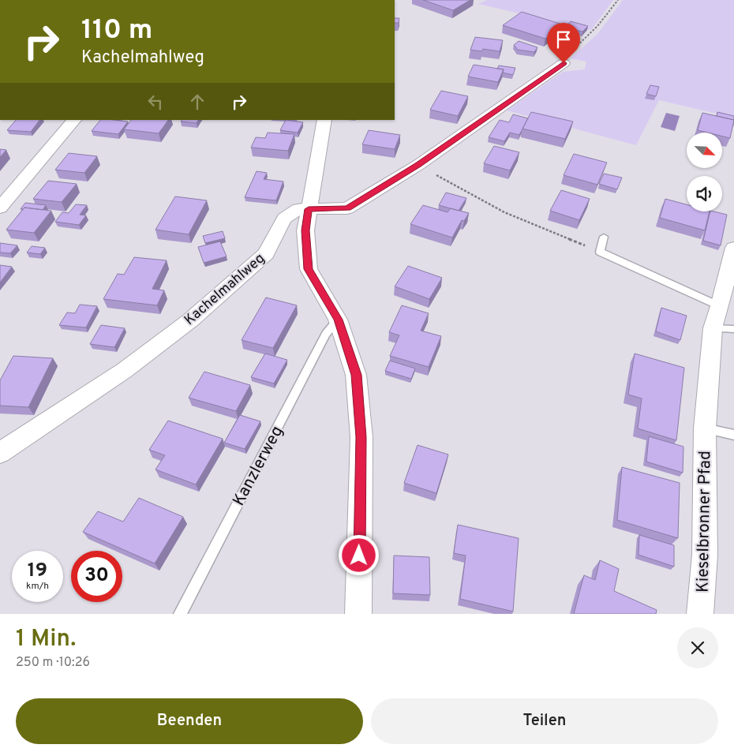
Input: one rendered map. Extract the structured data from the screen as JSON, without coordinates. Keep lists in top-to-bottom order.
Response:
{
  "streets": {
    "street": ["Kachelmahlweg", "Kieselbronner Pfad"],
    "lane": ["Kanzlerweg"]
  },
  "north": "bottom right",
  "page": {
    "turn": ["110 m", "Kachelmahlweg"],
    "speed": "19 km/h",
    "limit": "30",
    "heading": ["1 Min.", "250 m · 10:26"],
    "buttons": ["Beenden", "Teilen"]
  }
}
